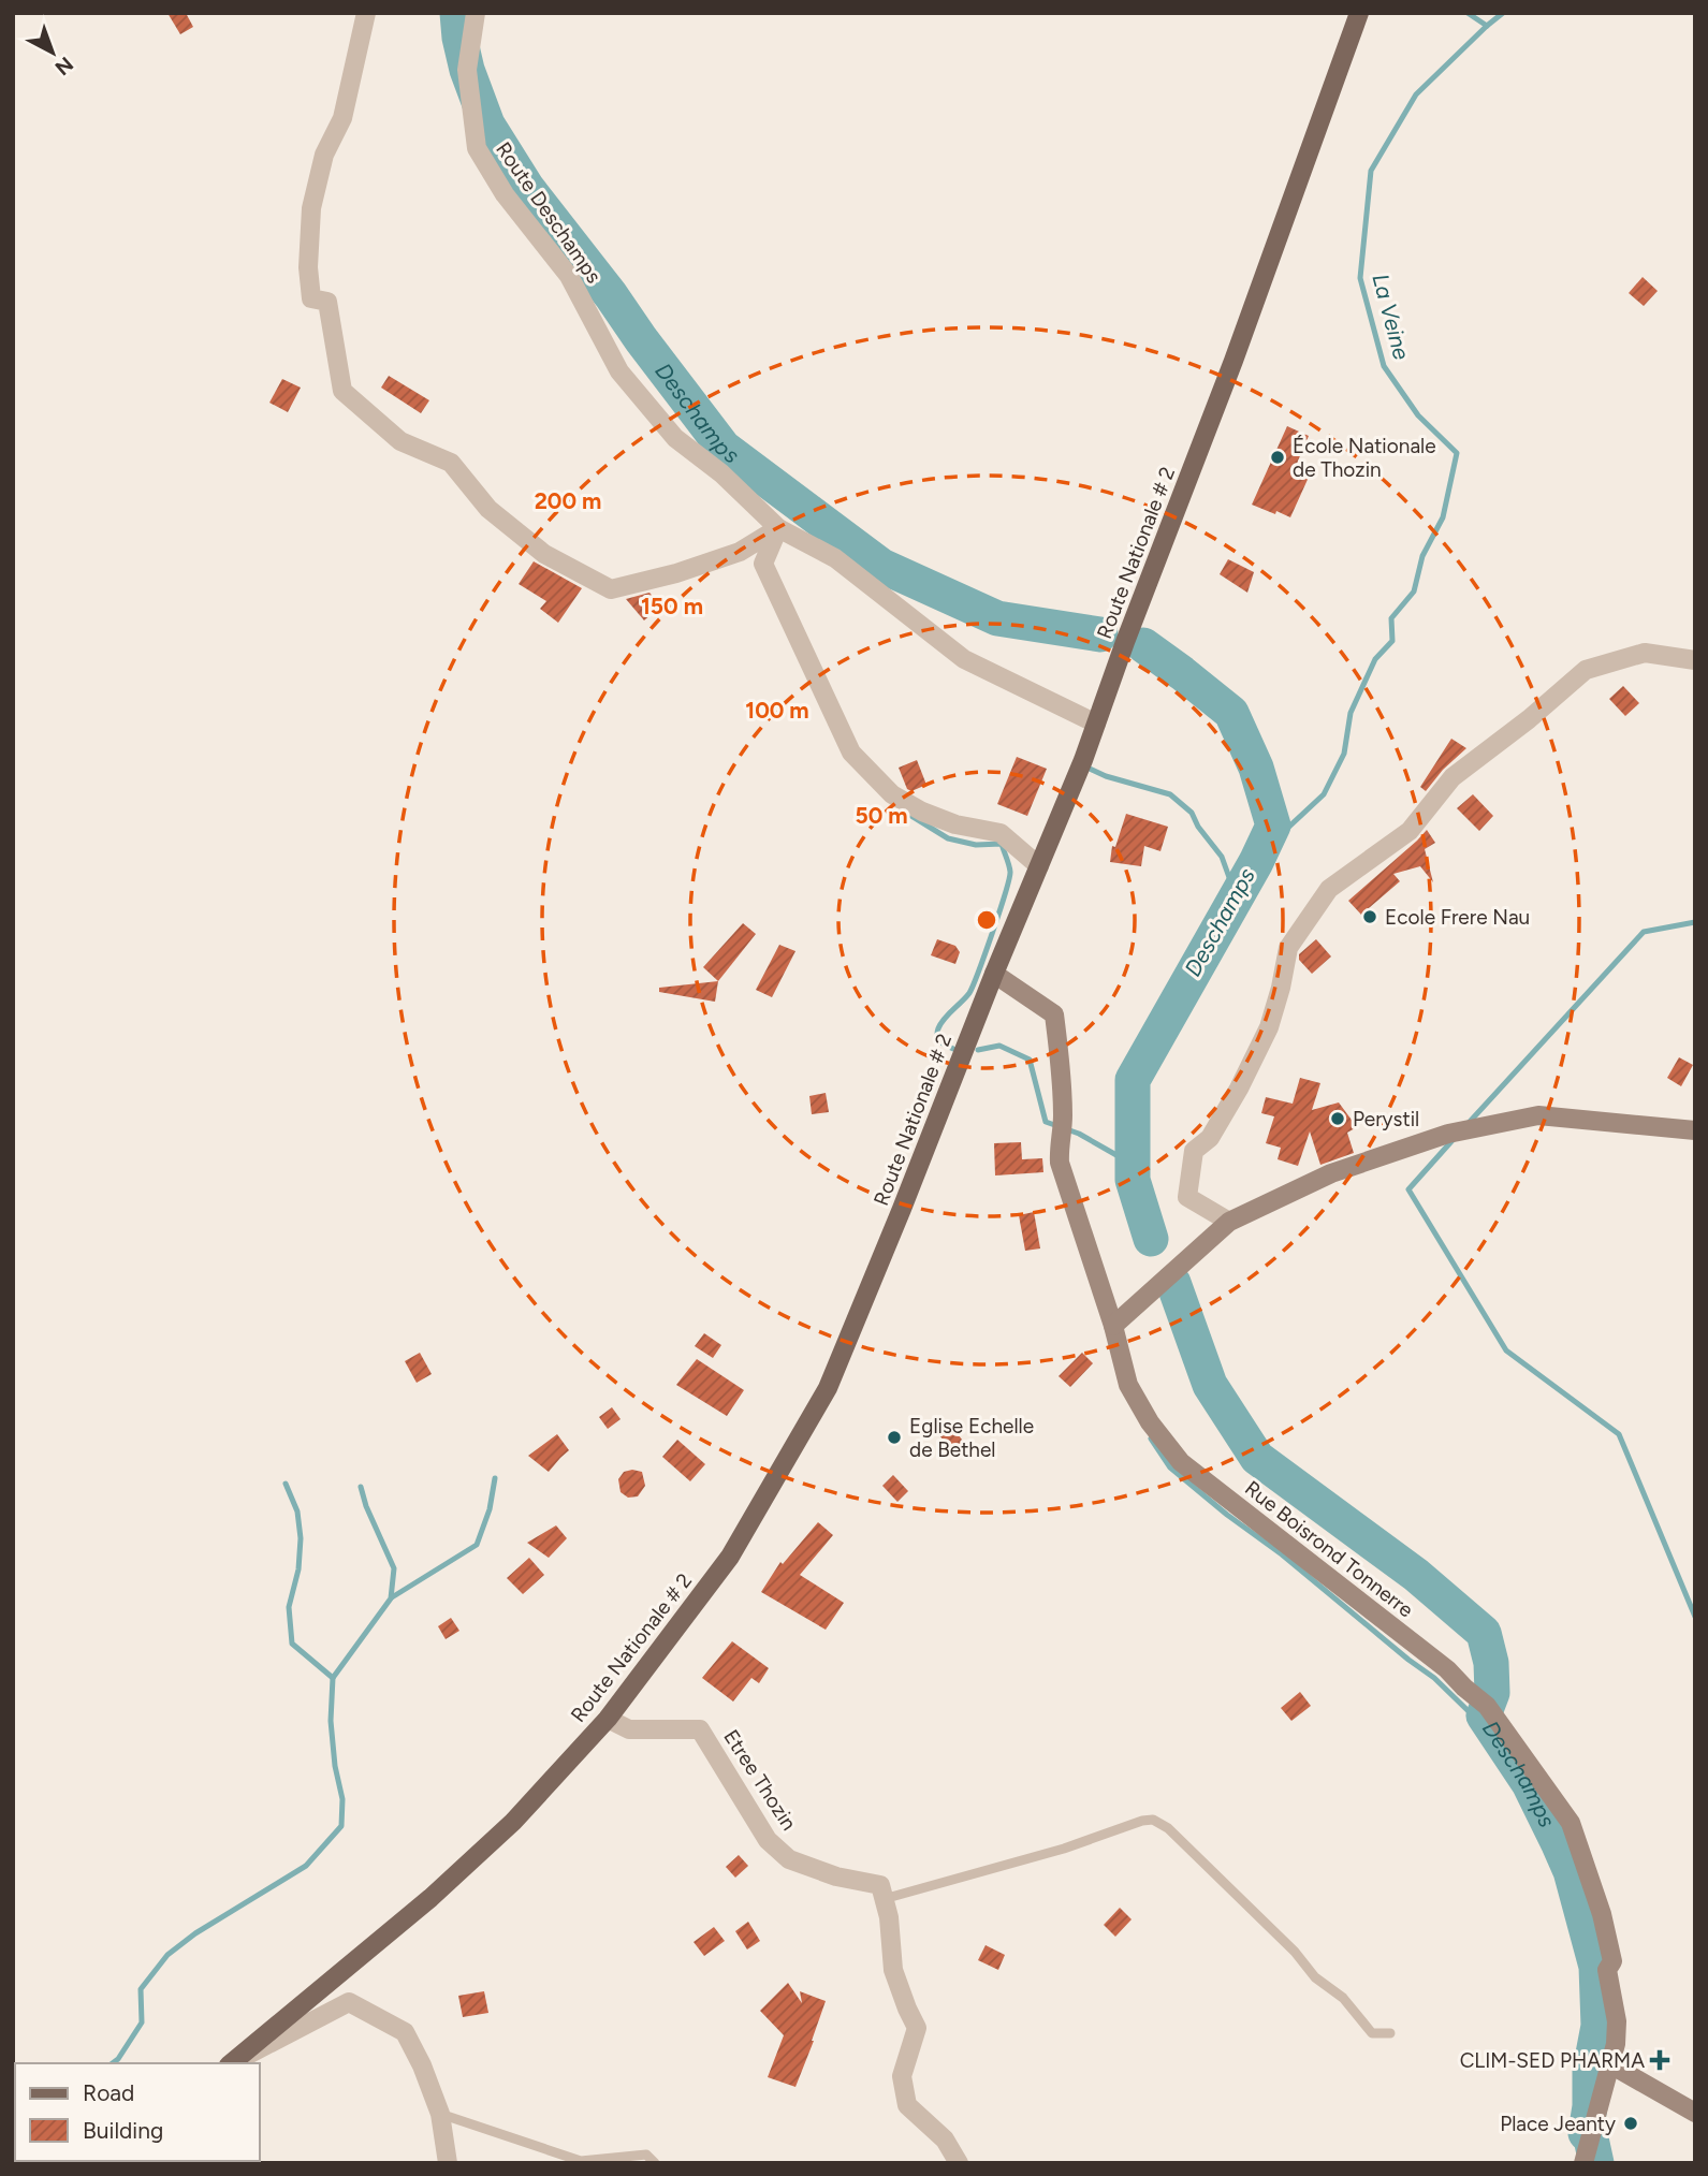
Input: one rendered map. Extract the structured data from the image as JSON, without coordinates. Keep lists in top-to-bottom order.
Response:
{
  "streets": {
    "main road": ["Route Nationale # 2"],
    "street": ["Route Deschamps", "Rue Boisrond Tonnerre", "Etree Thozin"]
  },
  "crossings": [
    ["Route Deschamps", "Route Nationale # 2"],
    ["Route Nationale # 2", "Rue Boisrond Tonnerre"],
    ["Route Nationale # 2", "Etree Thozin"]
  ],
  "water": ["La Veine", "Deschamps"],
  "places": {
    "other": [
      "École Nationale de Thozin",
      "Ecole Frere Nau",
      "Perystil",
      "Eglise Echelle de Bethel",
      "Place Jeanty"
    ],
    "health": ["CLIM-SED PHARMA"]
  },
  "legend": ["Road", "Building"],
  "north": "bottom right",
  "rings": [
    "200 m",
    "150 m",
    "100 m",
    "50 m"
  ]
}
